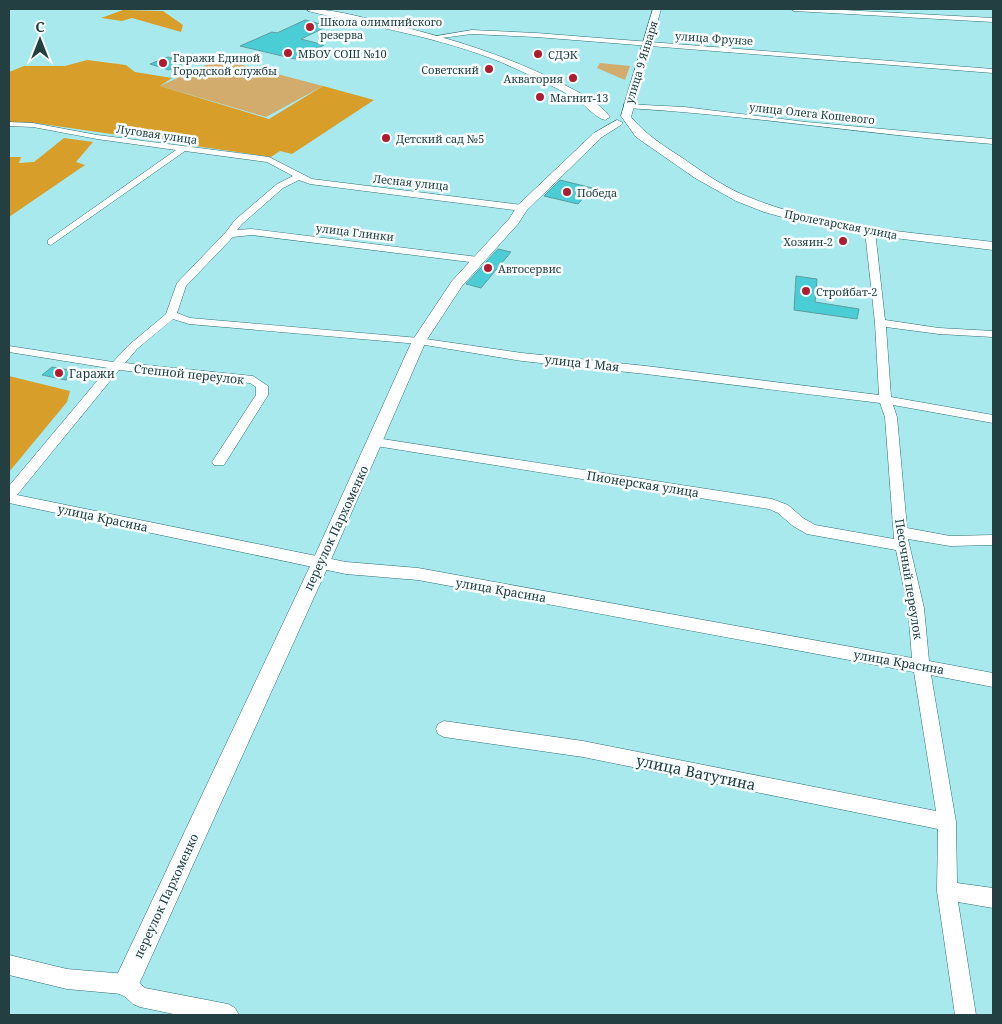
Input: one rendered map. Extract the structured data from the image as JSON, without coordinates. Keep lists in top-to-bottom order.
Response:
{
  "streets": {
    "main road": ["улица 9 Января", "Пролетарская улица"],
    "street": [
      "улица Фрунзе",
      "улица Олега Кошевого",
      "Луговая улица",
      "Лесная улица",
      "улица Глинки",
      "улица 1 Мая",
      "Степной переулок",
      "Пионерская улица",
      "улица Красина",
      "переулок Пархоменко",
      "Песочный переулок",
      "улица Ватутина"
    ]
  },
  "crossings": [
    ["улица Фрунзе", "улица 9 Января"],
    ["улица 9 Января", "улица Олега Кошевого"],
    ["улица 9 Января", "Пролетарская улица"],
    ["улица 9 Января", "переулок Пархоменко"],
    ["улица Олега Кошевого", "Пролетарская улица"],
    ["улица Олега Кошевого", "переулок Пархоменко"],
    ["Луговая улица", "Лесная улица"],
    ["Луговая улица", "Степной переулок"],
    ["Лесная улица", "Степной переулок"],
    ["Лесная улица", "переулок Пархоменко"],
    ["Пролетарская улица", "переулок Пархоменко"],
    ["Пролетарская улица", "Песочный переулок"],
    ["улица Глинки", "Степной переулок"],
    ["улица Глинки", "переулок Пархоменко"],
    ["улица 1 Мая", "Степной переулок"],
    ["улица 1 Мая", "переулок Пархоменко"],
    ["улица 1 Мая", "Песочный переулок"],
    ["Степной переулок", "улица Красина"],
    ["Пионерская улица", "переулок Пархоменко"],
    ["Пионерская улица", "Песочный переулок"],
    ["улица Красина", "переулок Пархоменко"],
    ["улица Красина", "Песочный переулок"],
    ["Песочный переулок", "улица Ватутина"]
  ],
  "places": [
    "Школа олимпийского резерва",
    "МБОУ СОШ №10",
    "СДЭК",
    "Гаражи Единой Городской службы",
    "Советский",
    "Акватория",
    "Магнит-13",
    "Детский сад №5",
    "Победа",
    "Хозяин-2",
    "Автосервис",
    "Стройбат-2",
    "Гаражи"
  ],
  "north": "top"
}
